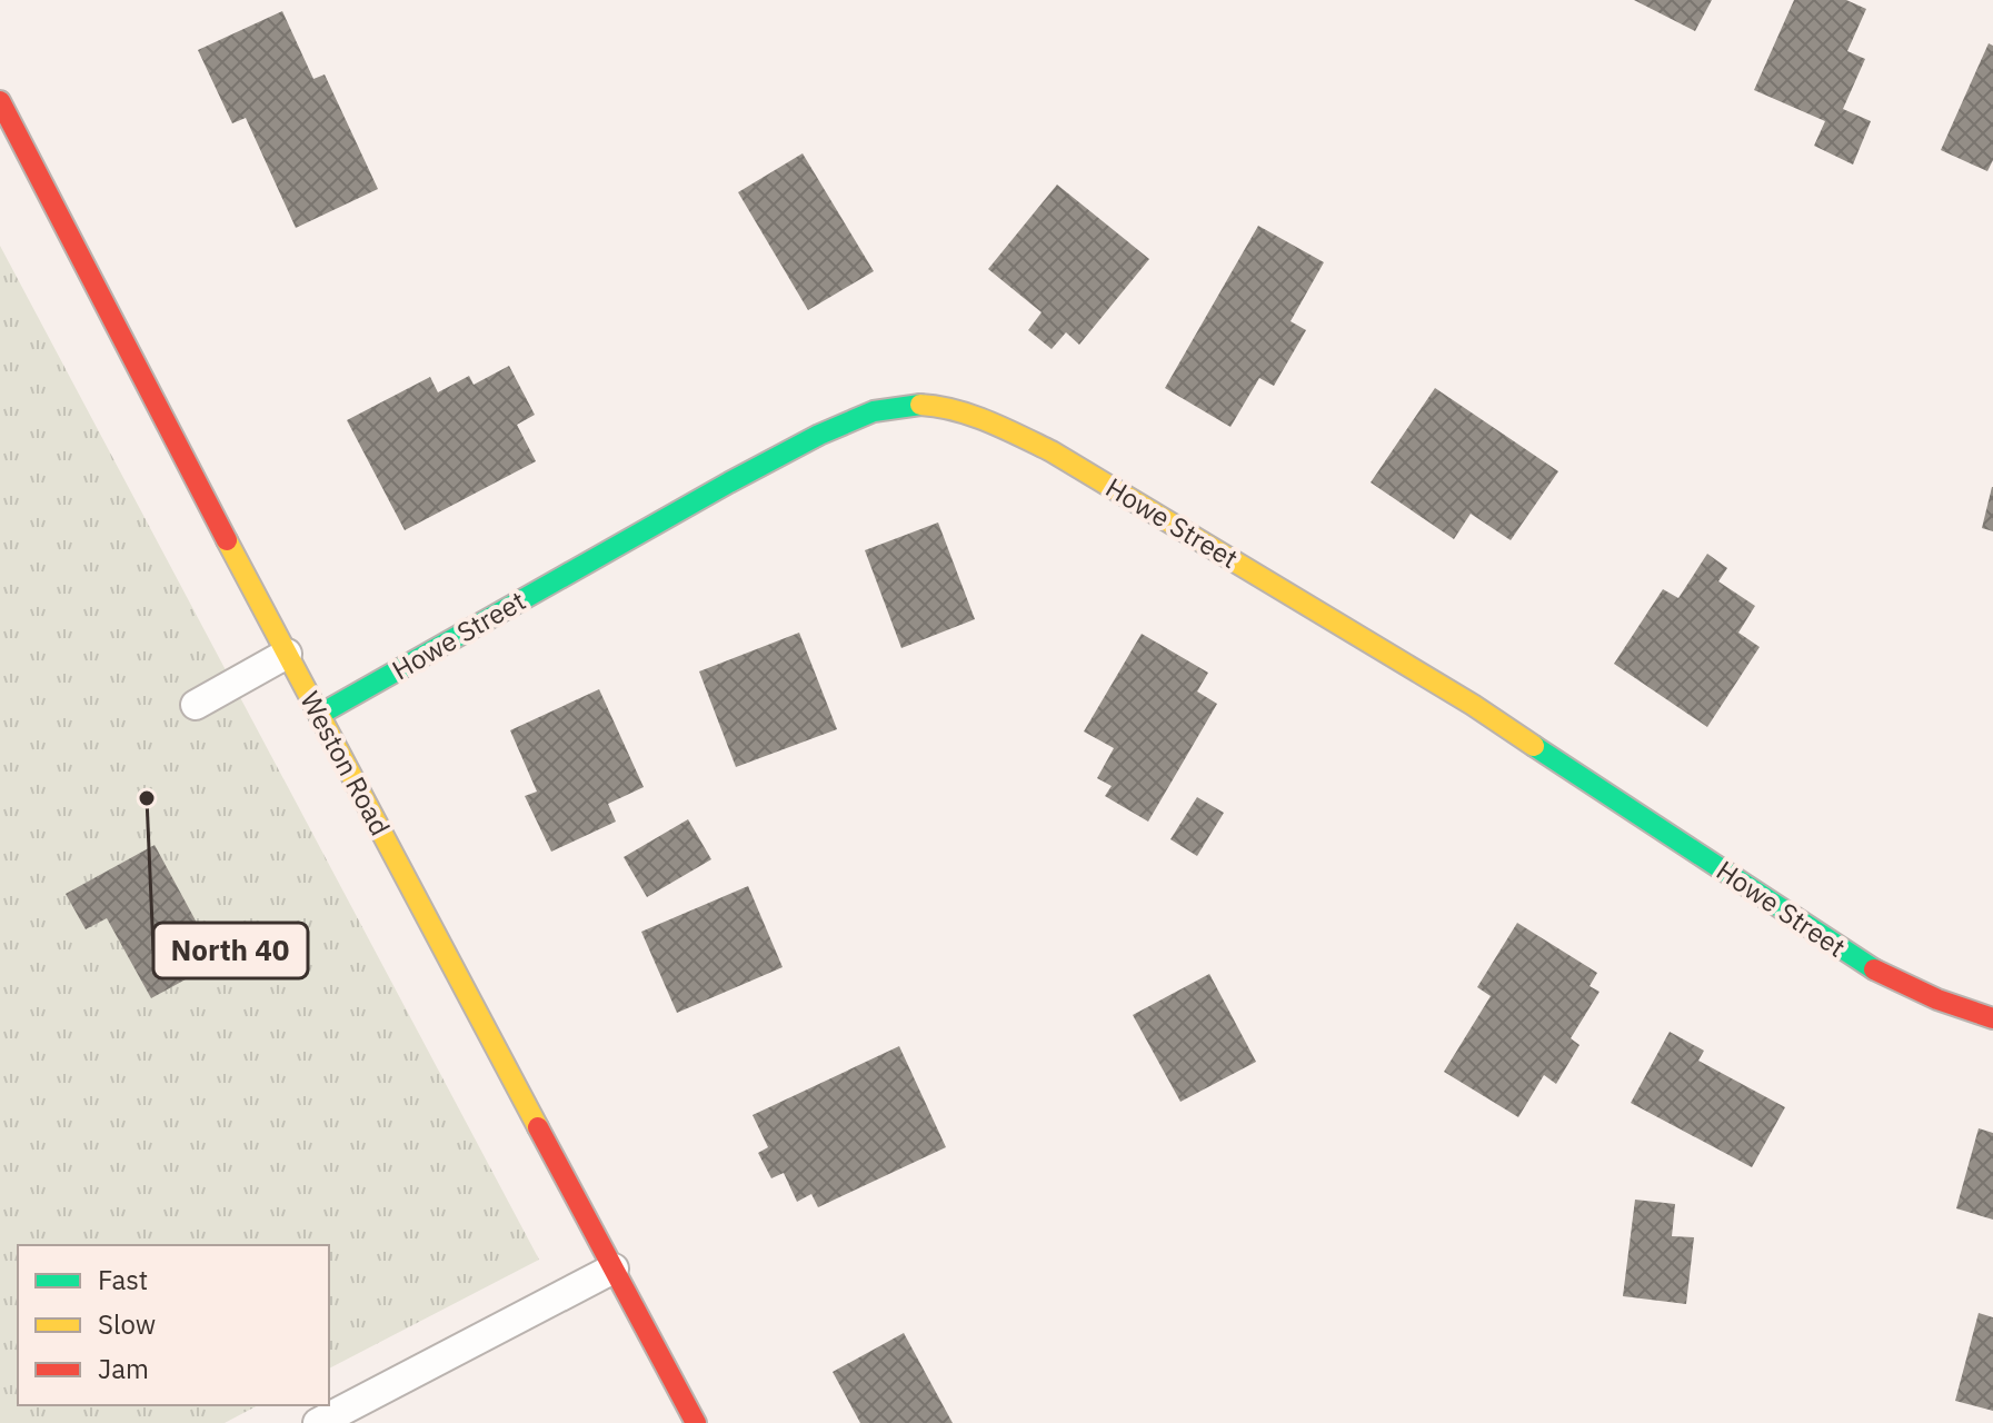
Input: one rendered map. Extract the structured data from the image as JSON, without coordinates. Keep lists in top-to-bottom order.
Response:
{
  "streets": {
    "street": ["Howe Street", "Weston Road"]
  },
  "crossings": [
    ["Howe Street", "Weston Road"]
  ],
  "places": ["North 40"],
  "legend": ["Fast", "Slow", "Jam"]
}
